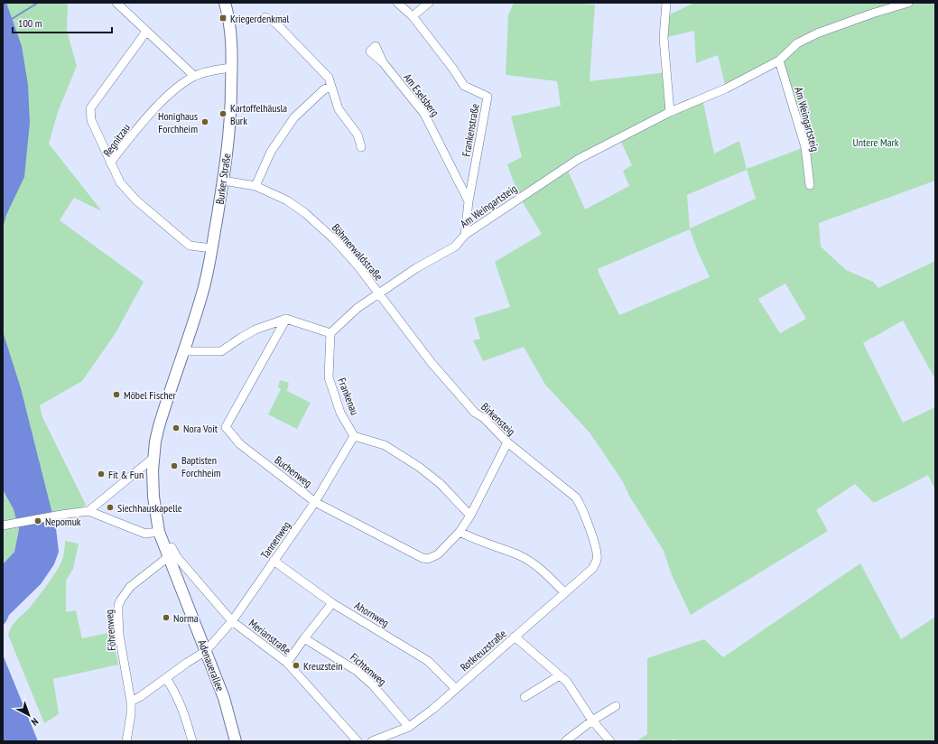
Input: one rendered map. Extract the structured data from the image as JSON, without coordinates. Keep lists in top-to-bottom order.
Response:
{
  "streets": {
    "main road": ["Burker Straße", "Adenauerallee"],
    "street": [
      "Am Eselsberg",
      "Am Weingartsteig",
      "Frankenstraße",
      "Regnitzau",
      "Böhmerwaldstraße",
      "Frankenau",
      "Birkensteig",
      "Buchenweg",
      "Tannenweg",
      "Ahornweg",
      "Föhrenweg",
      "Merianstraße",
      "Rotkreuzstraße",
      "Fichtenweg"
    ]
  },
  "crossings": [
    ["Am Eselsberg", "Frankenstraße"],
    ["Am Weingartsteig", "Frankenstraße"],
    ["Am Weingartsteig", "Böhmerwaldstraße"],
    ["Am Weingartsteig", "Frankenau"],
    ["Am Weingartsteig", "Birkensteig"],
    ["Regnitzau", "Burker Straße"],
    ["Burker Straße", "Böhmerwaldstraße"],
    ["Burker Straße", "Adenauerallee"],
    ["Böhmerwaldstraße", "Birkensteig"],
    ["Frankenau", "Tannenweg"],
    ["Birkensteig", "Rotkreuzstraße"],
    ["Buchenweg", "Tannenweg"],
    ["Tannenweg", "Ahornweg"],
    ["Tannenweg", "Merianstraße"],
    ["Tannenweg", "Adenauerallee"],
    ["Ahornweg", "Rotkreuzstraße"],
    ["Föhrenweg", "Merianstraße"],
    ["Föhrenweg", "Adenauerallee"],
    ["Merianstraße", "Adenauerallee"],
    ["Rotkreuzstraße", "Fichtenweg"]
  ],
  "parks": ["Untere Mark"],
  "places": {
    "transit": ["Kriegerdenkmal"],
    "other": [
      "Kartoffelhäusla Burk",
      "Honighaus Forchheim",
      "Möbel Fischer",
      "Nora Voit",
      "Baptisten Forchheim",
      "Fit & Fun",
      "Siechhauskapelle",
      "Nepomuk",
      "Norma",
      "Kreuzstein"
    ]
  },
  "scale_bar": "100 m",
  "north": "bottom right"
}
